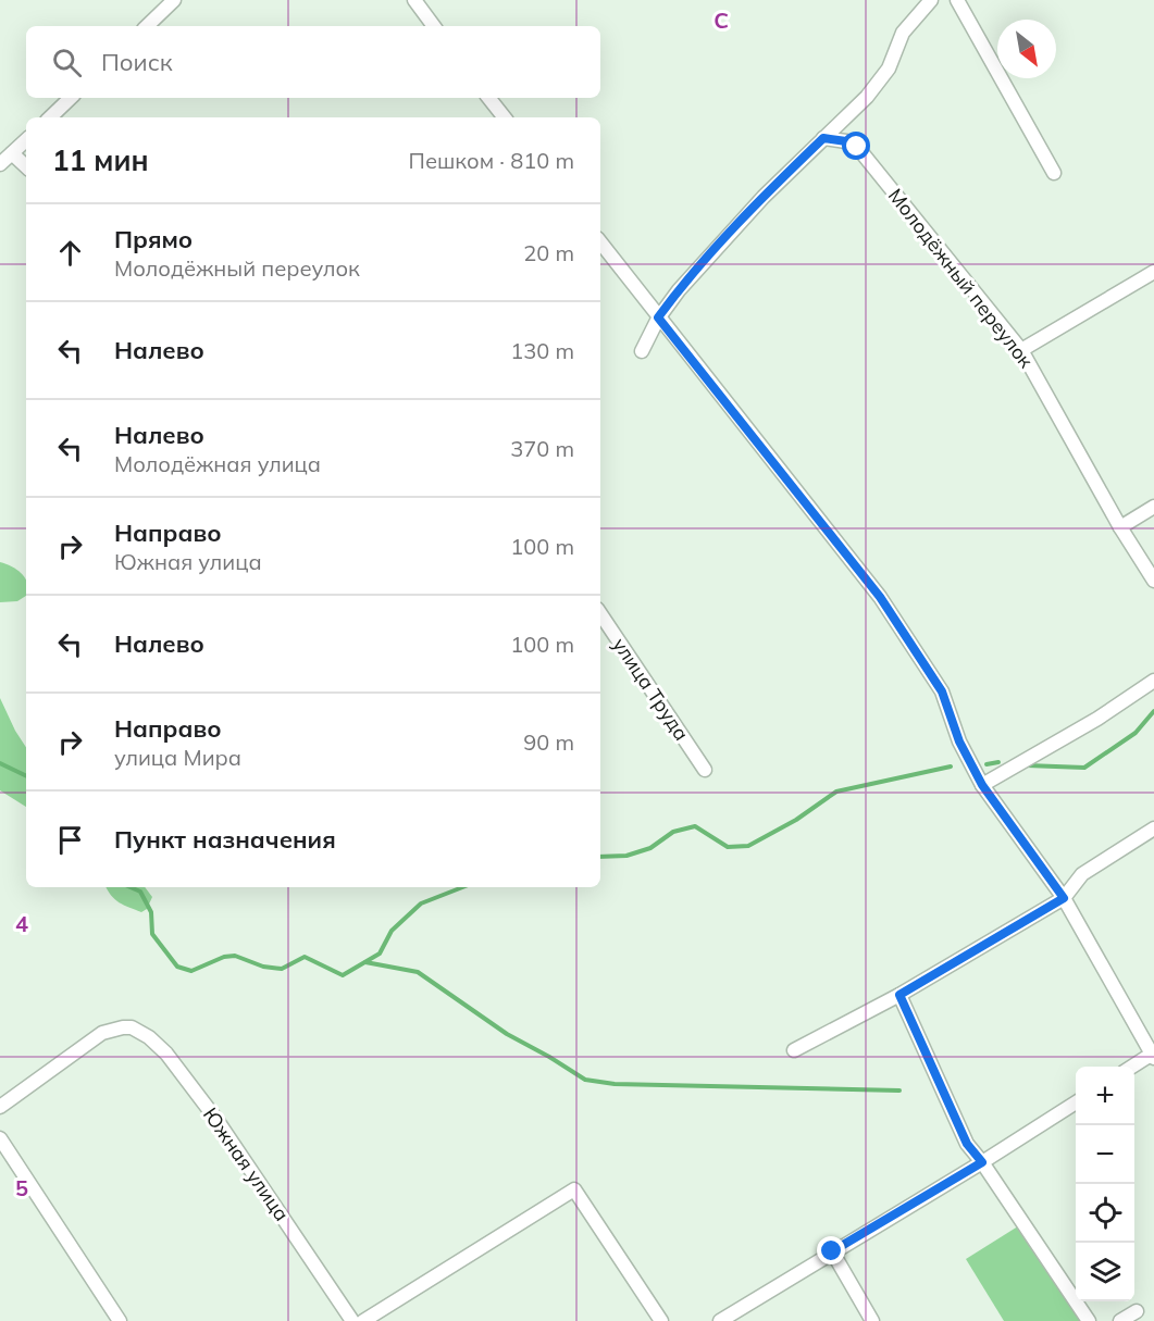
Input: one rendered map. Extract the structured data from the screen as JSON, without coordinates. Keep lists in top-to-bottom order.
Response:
{
  "streets": {
    "street": ["Молодёжный переулок", "улица Труда", "Южная улица"]
  },
  "north": "bottom right",
  "page": {
    "search": "Поиск",
    "heading": ["11 мин", "Пешком · 810 m"],
    "list": [
      ["Прямо", "Молодёжный переулок", "20 m"],
      ["Налево", "130 m"],
      ["Налево", "Молодёжная улица", "370 m"],
      ["Направо", "Южная улица", "100 m"],
      ["Налево", "100 m"],
      ["Направо", "улица Мира", "90 m"],
      "Пункт назначения"
    ],
    "map_buttons": ["+", "−"]
  },
  "grid": {
    "columns": ["C"],
    "rows": ["4", "5"]
  }
}
